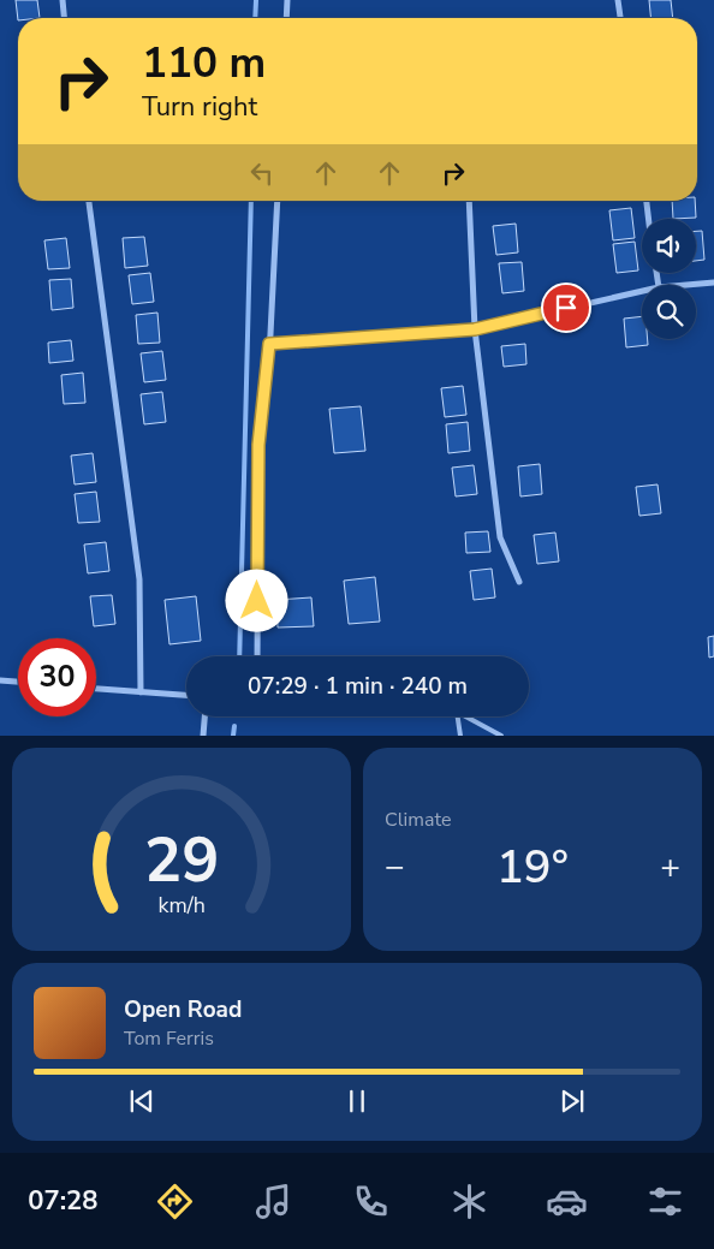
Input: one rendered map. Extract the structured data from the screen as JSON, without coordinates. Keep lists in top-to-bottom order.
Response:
{
  "page": {
    "turn": ["110 m", "Turn right"],
    "limit": "30",
    "trip": "07:29 · 1 min · 240 m",
    "tile": "Climate",
    "heat": ["−", "19°", "+"],
    "song": ["Open Road", "Tom Ferris"],
    "tabs": "07:28",
    "gauge": ["29", "km/h"]
  }
}
